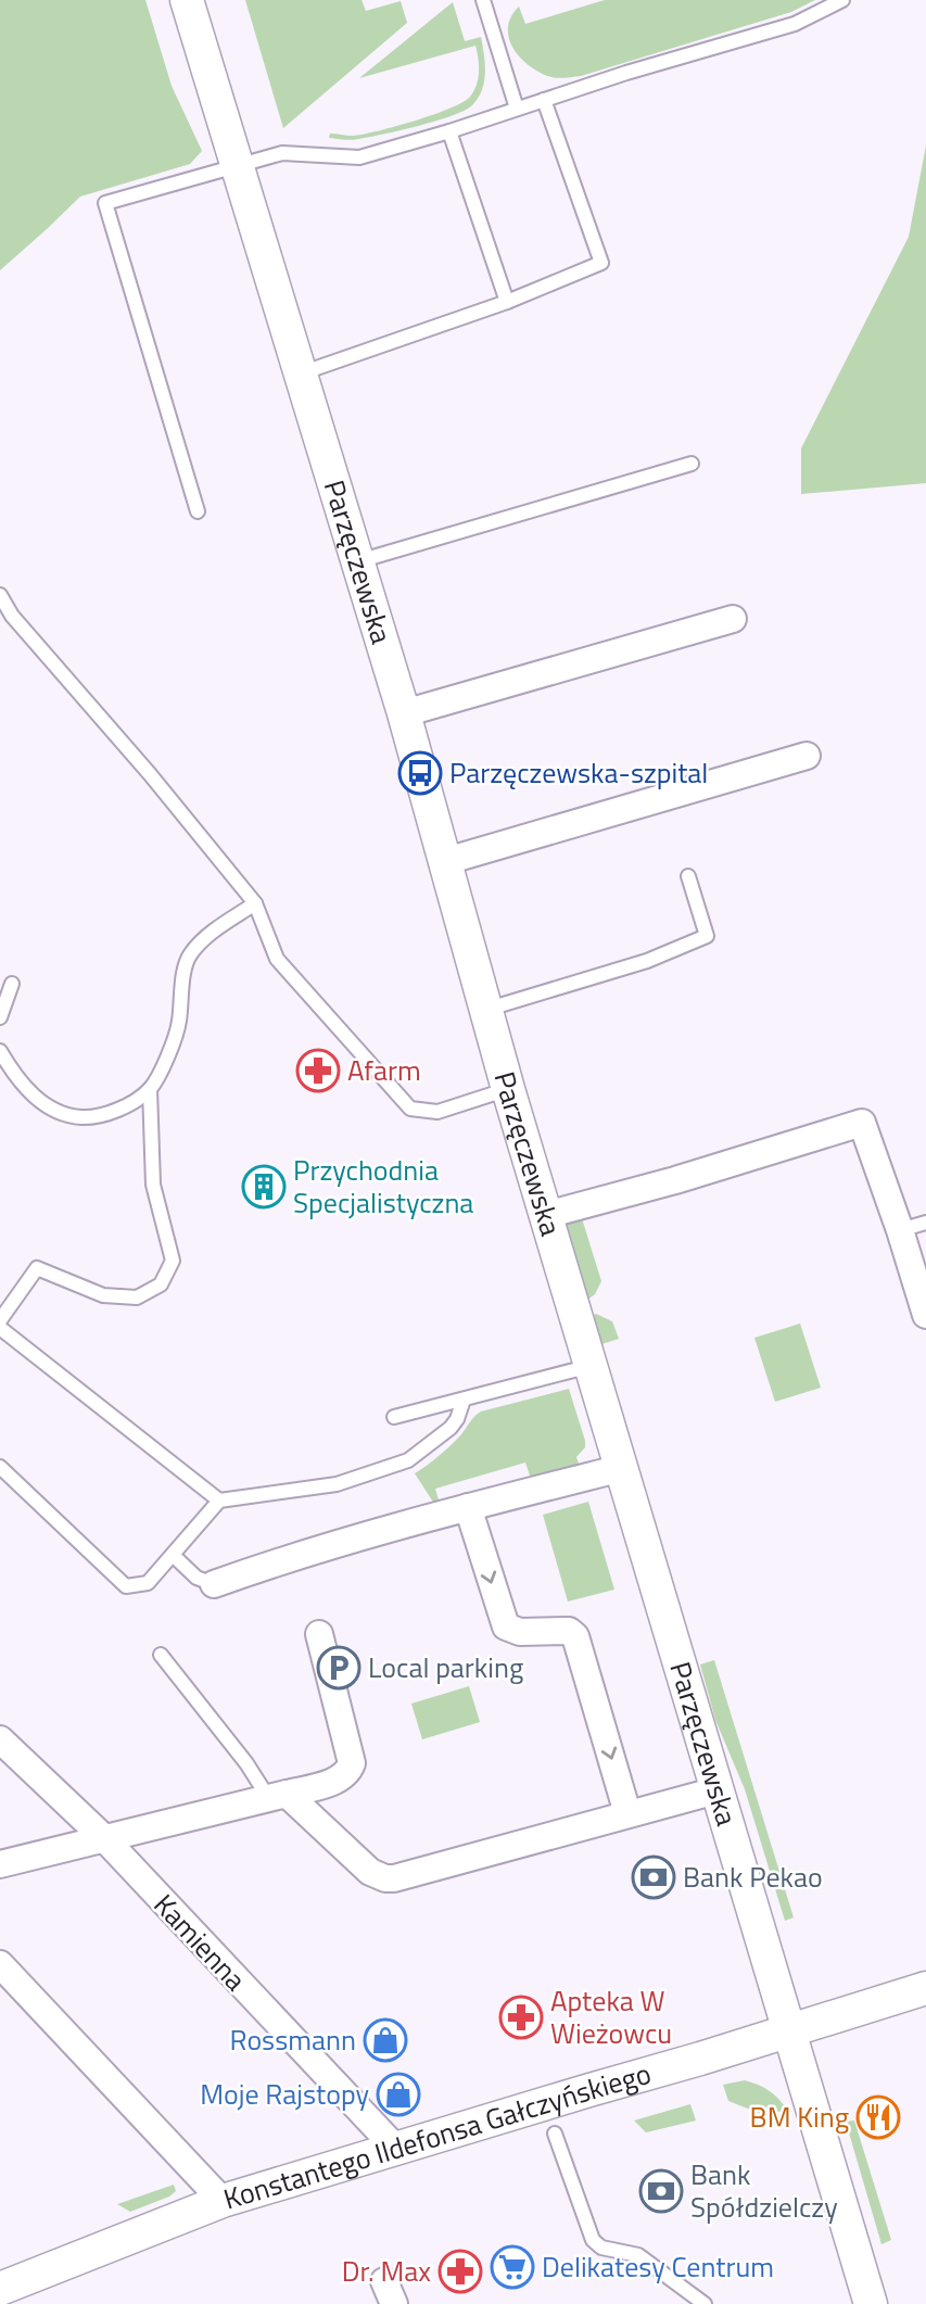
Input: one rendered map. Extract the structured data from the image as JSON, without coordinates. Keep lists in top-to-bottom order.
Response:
{
  "streets": {
    "street": ["Parzęczewska", "Kamienna", "Konstantego Ildefonsa Gałczyńskiego"]
  },
  "crossings": [
    ["Parzęczewska", "Konstantego Ildefonsa Gałczyńskiego"],
    ["Kamienna", "Konstantego Ildefonsa Gałczyńskiego"]
  ],
  "places": {
    "bus stop": ["Parzęczewska-szpital"],
    "pharmacy": ["Afarm", "Apteka W Wieżowcu", "Dr. Max"],
    "building": ["Przychodnia Specjalistyczna"],
    "parking": ["Local parking"],
    "bank": ["Bank Pekao", "Bank Spółdzielczy"],
    "shop": ["Rossmann", "Moje Rajstopy"],
    "restaurant": ["BM King"],
    "supermarket": ["Delikatesy Centrum"]
  }
}
